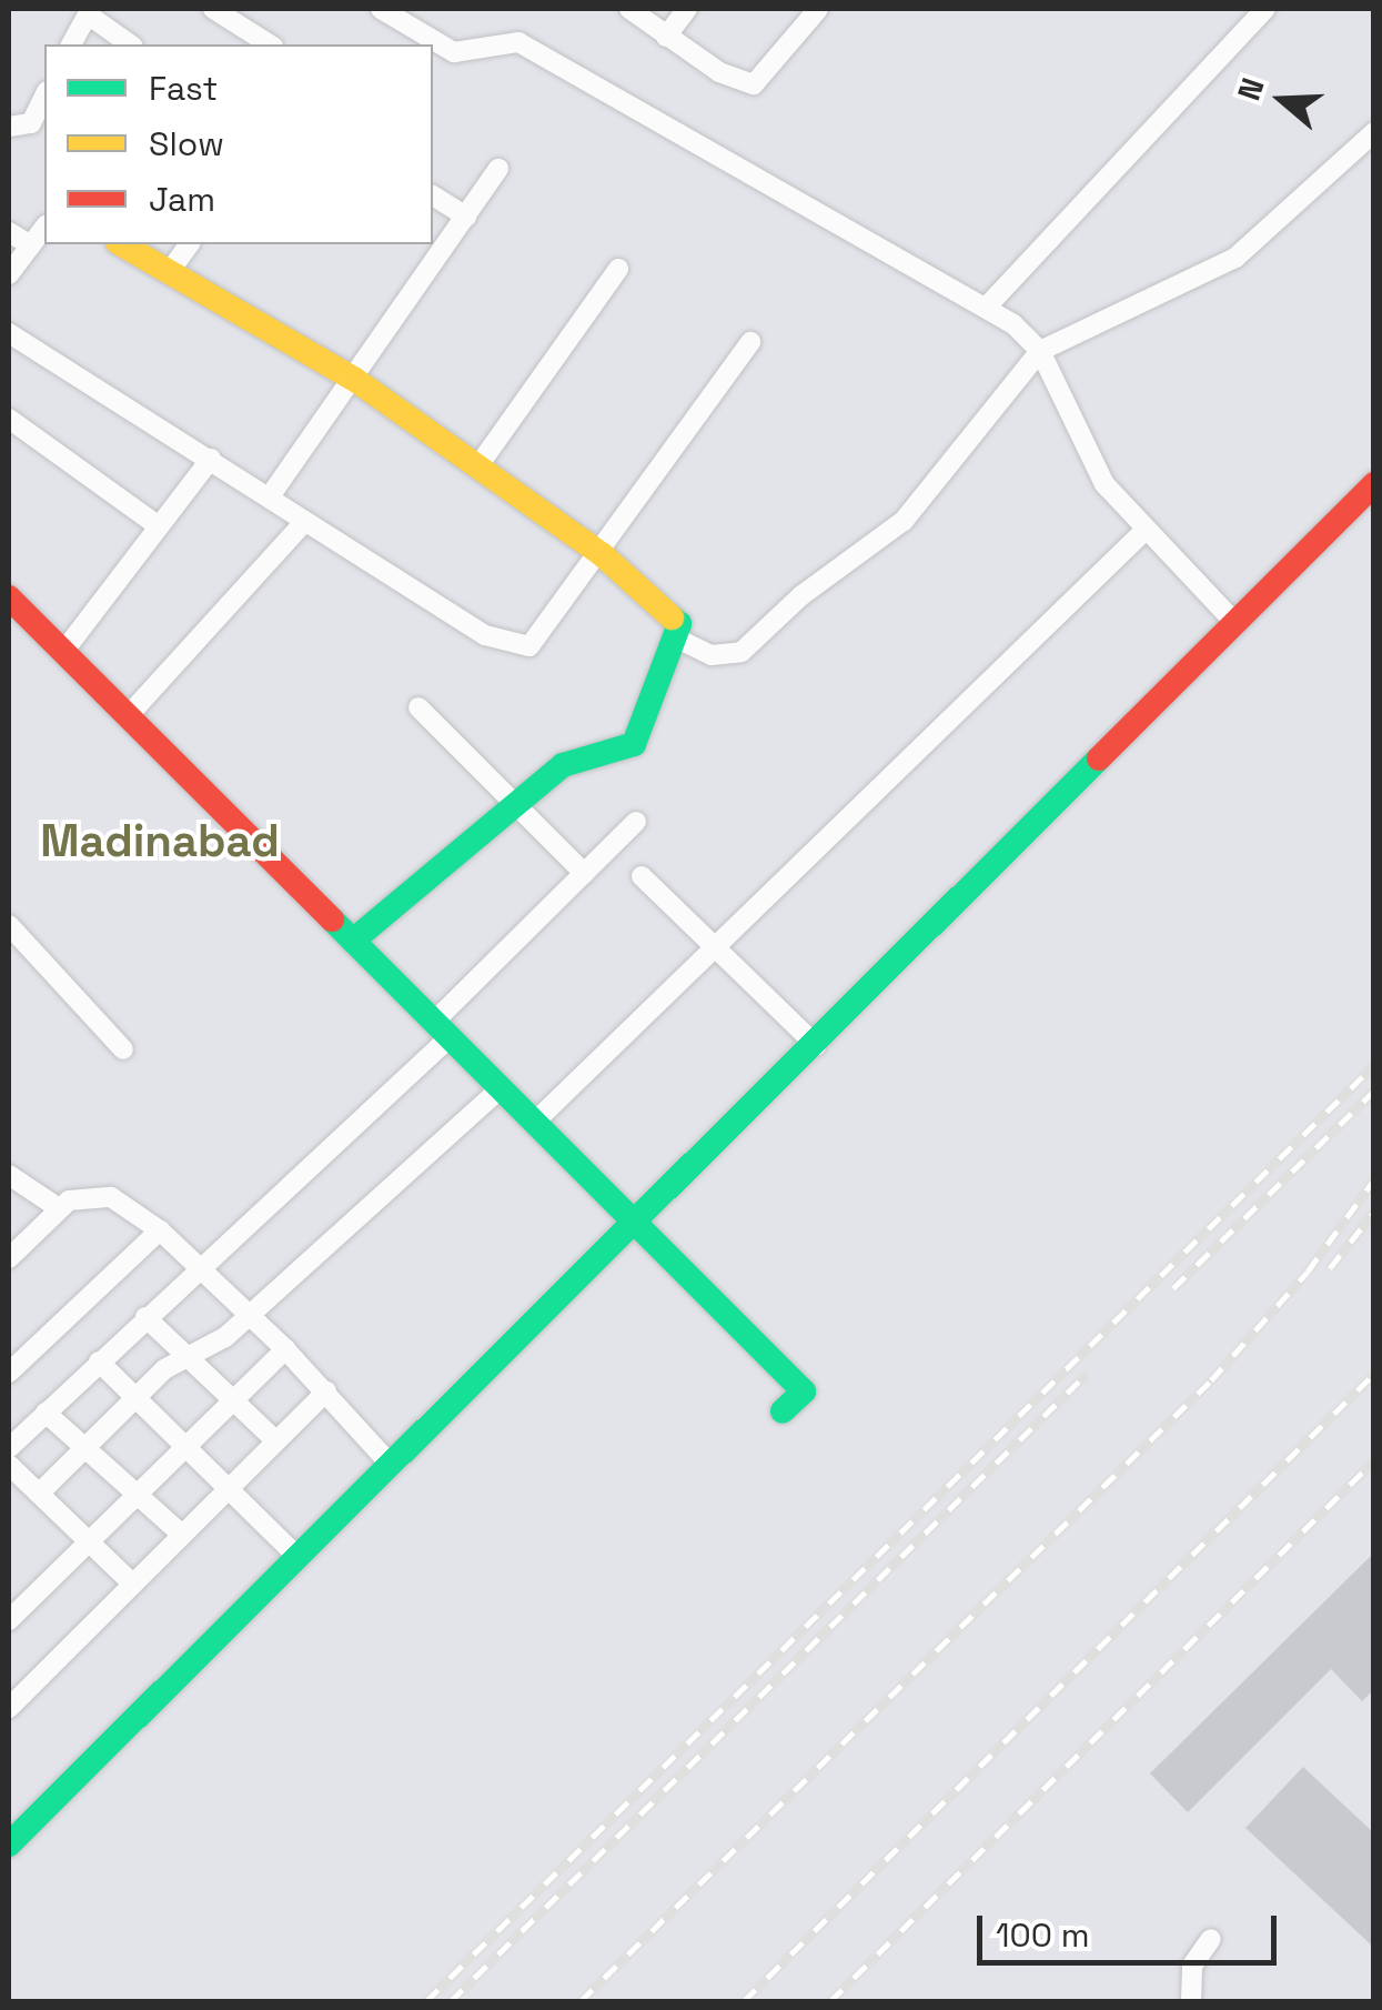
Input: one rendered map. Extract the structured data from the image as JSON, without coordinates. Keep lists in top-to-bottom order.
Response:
{
  "districts": ["Madinabad"],
  "legend": ["Fast", "Slow", "Jam"],
  "scale_bar": "100 m",
  "north": "left"
}
